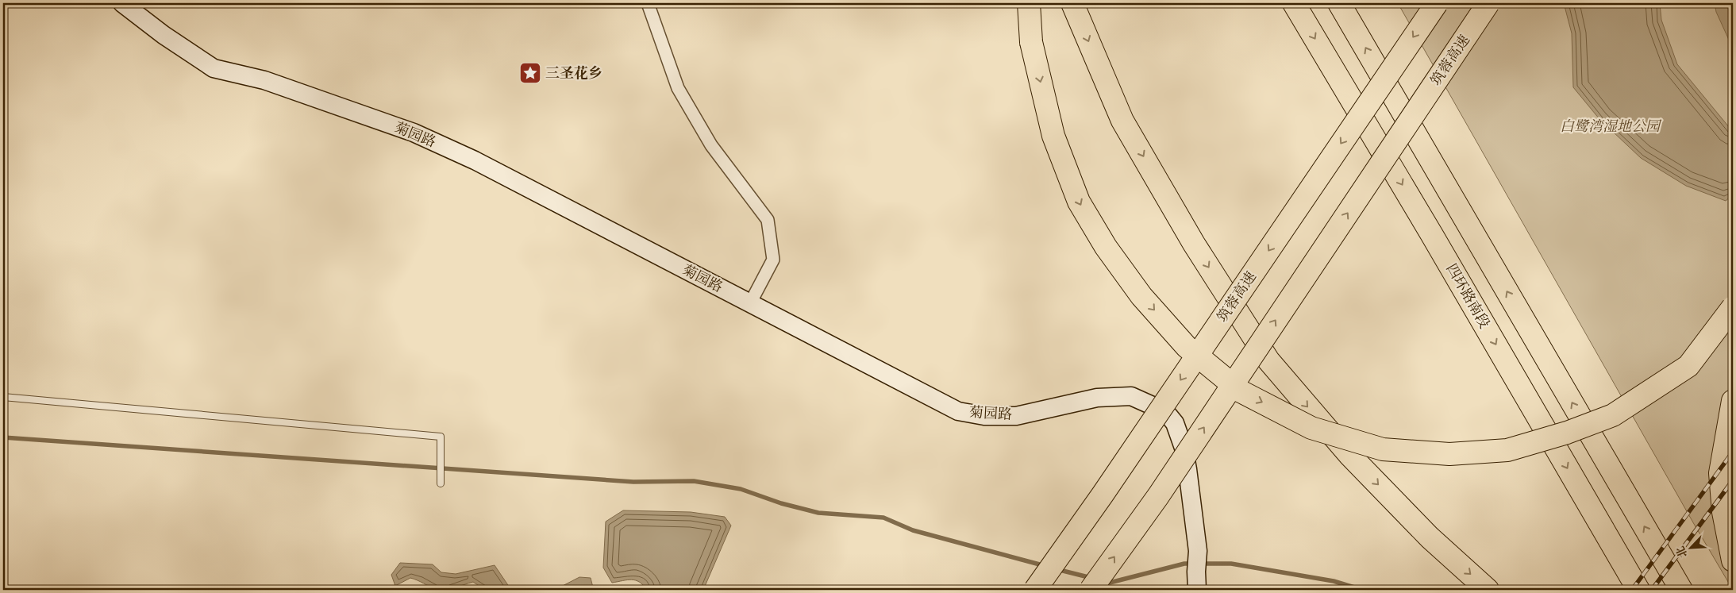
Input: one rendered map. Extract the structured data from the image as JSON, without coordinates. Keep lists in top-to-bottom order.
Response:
{
  "streets": {
    "highway": ["筑蓉高速", "四环路南段"],
    "street": ["菊园路"]
  },
  "parks": ["白鹭湾湿地公园"],
  "places": {
    "place": ["三圣花乡"]
  },
  "north": "bottom left"
}
